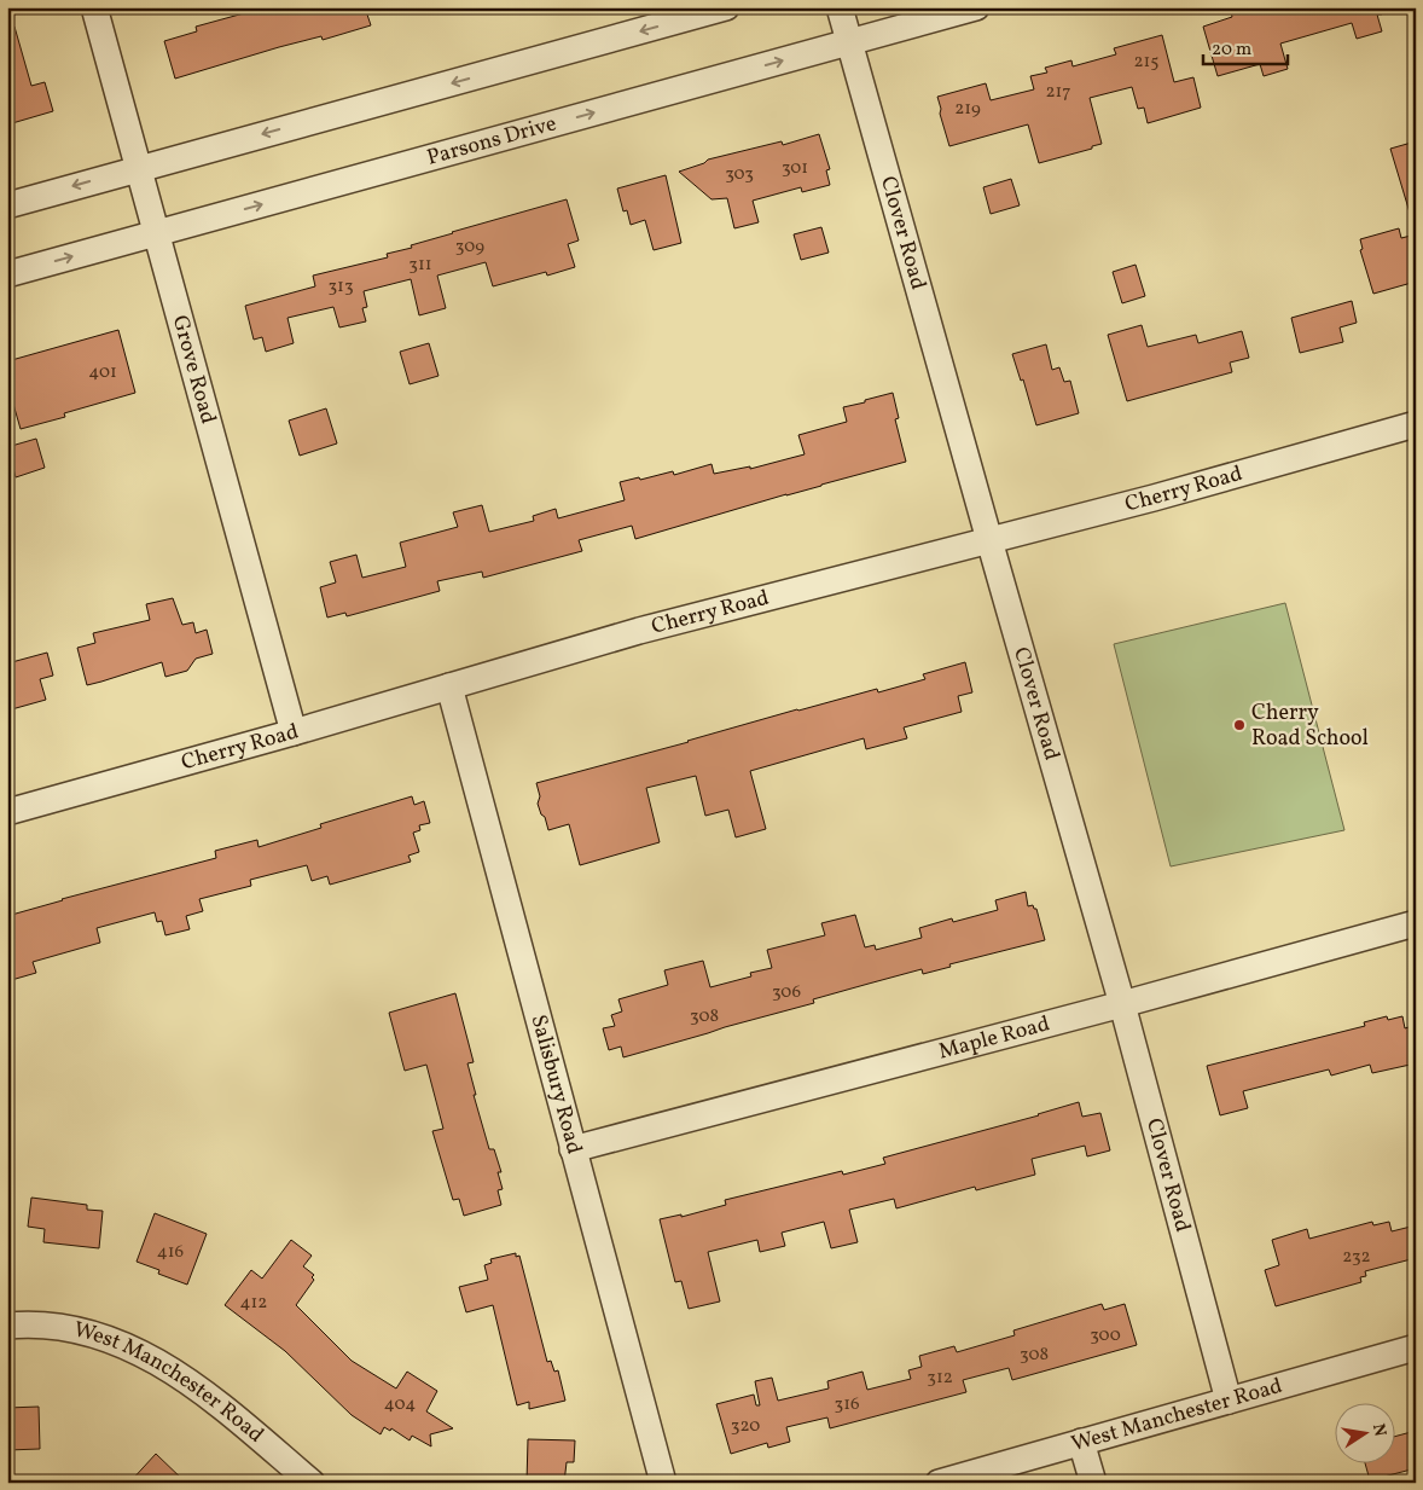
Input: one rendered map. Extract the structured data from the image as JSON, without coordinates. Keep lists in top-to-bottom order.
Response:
{
  "streets": {
    "street": [
      "Parsons Drive",
      "Clover Road",
      "Grove Road",
      "Cherry Road",
      "Maple Road",
      "Salisbury Road",
      "West Manchester Road"
    ]
  },
  "crossings": [
    ["Parsons Drive", "Clover Road"],
    ["Parsons Drive", "Grove Road"],
    ["Clover Road", "Cherry Road"],
    ["Clover Road", "Maple Road"],
    ["Clover Road", "West Manchester Road"],
    ["Grove Road", "Cherry Road"],
    ["Cherry Road", "Salisbury Road"],
    ["Maple Road", "Salisbury Road"]
  ],
  "places": ["Cherry Road School"],
  "house_numbers": [
    "215",
    "217",
    "219",
    "301",
    "303",
    "309",
    "311",
    "313",
    "401",
    "306",
    "308",
    "416",
    "232",
    "412",
    "300",
    "308",
    "312",
    "404",
    "316",
    "320"
  ],
  "scale_bar": "20 m",
  "north": "right"
}
